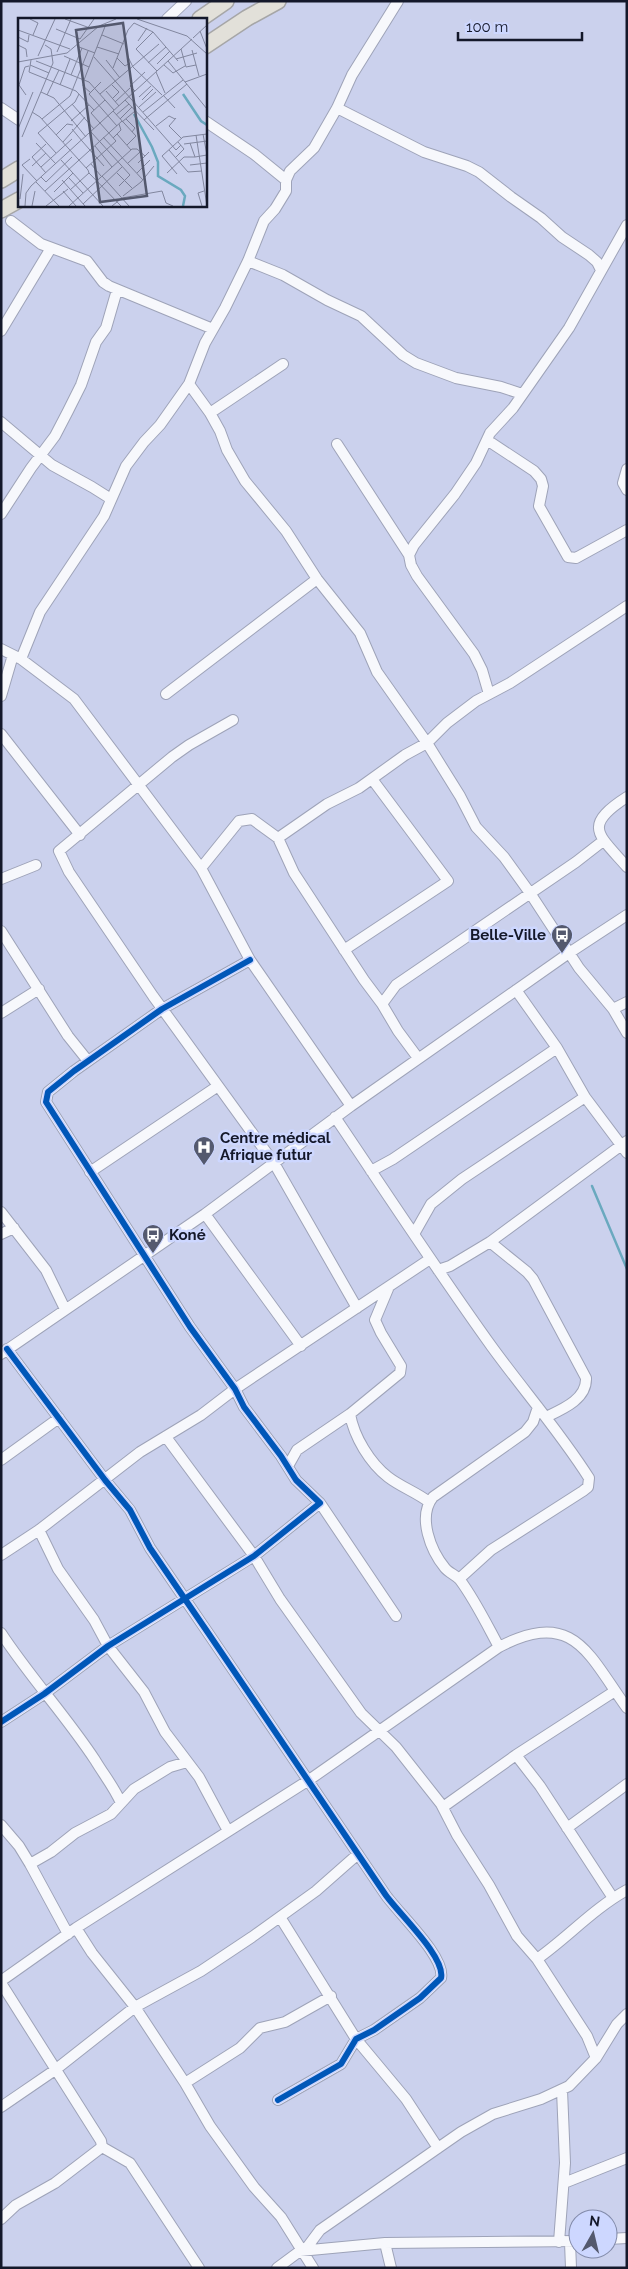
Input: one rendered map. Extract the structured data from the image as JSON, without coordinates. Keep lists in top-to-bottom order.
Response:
{
  "places": {
    "bus stop": ["Belle-Ville", "Koné"],
    "hospital": ["Centre médical Afrique futur"]
  },
  "scale_bar": "100 m",
  "north": "top"
}
